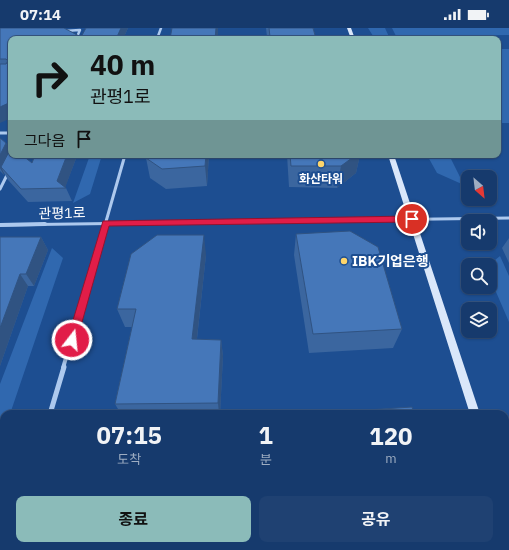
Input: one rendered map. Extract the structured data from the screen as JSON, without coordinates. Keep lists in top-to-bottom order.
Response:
{
  "streets": {
    "street": ["관평1로"]
  },
  "places": ["화산타워", "IBK기업은행"],
  "north": "bottom right",
  "page": {
    "status": "07:14",
    "turn": ["40 m", "관평1로"],
    "then": "그다음",
    "eta": [
      "07:15",
      "도착",
      "1",
      "분",
      "120",
      "m"
    ],
    "buttons": ["종료", "공유"]
  }
}
